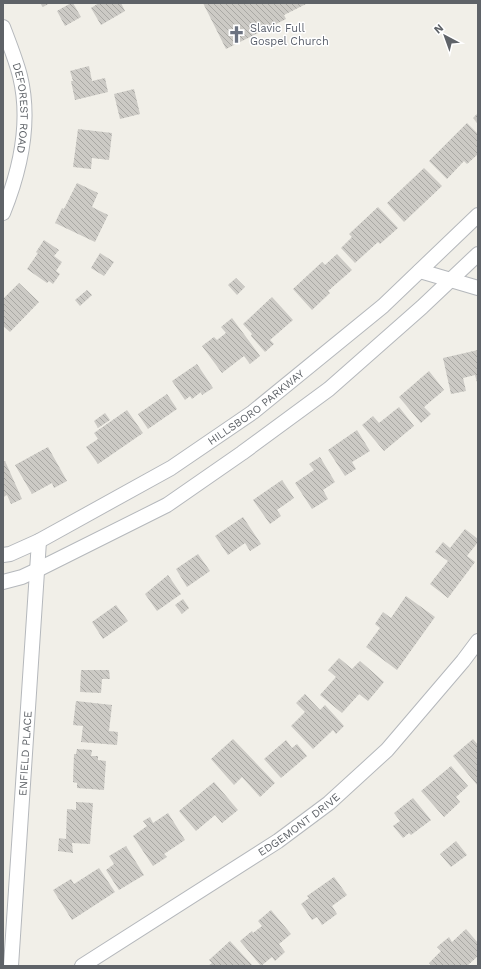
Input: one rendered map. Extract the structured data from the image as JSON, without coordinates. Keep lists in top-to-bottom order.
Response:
{
  "streets": {
    "street": [
      "DEFOREST ROAD",
      "HILLSBORO PARKWAY",
      "ENFIELD PLACE",
      "EDGEMONT DRIVE"
    ]
  },
  "crossings": [
    ["HILLSBORO PARKWAY", "ENFIELD PLACE"]
  ],
  "places": {
    "church": ["Slavic Full Gospel Church"]
  },
  "north": "top left"
}
